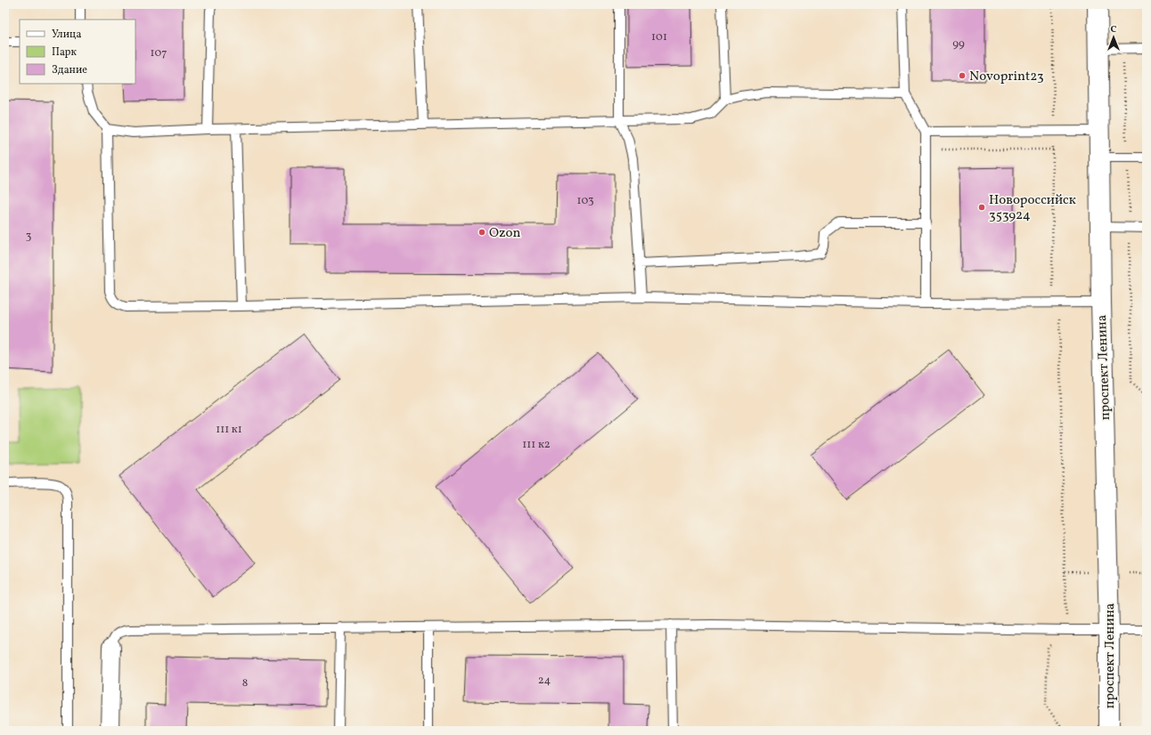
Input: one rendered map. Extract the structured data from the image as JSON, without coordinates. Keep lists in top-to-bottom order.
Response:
{
  "streets": {
    "street": ["проспект Ленина"]
  },
  "places": ["Novoprint23", "Новороссийск 353924", "Ozon"],
  "house_numbers": [
    "101",
    "99",
    "107",
    "103",
    "3",
    "111 к1",
    "111 к2",
    "24",
    "8"
  ],
  "legend": ["Улица", "Парк", "Здание"],
  "north": "top"
}
